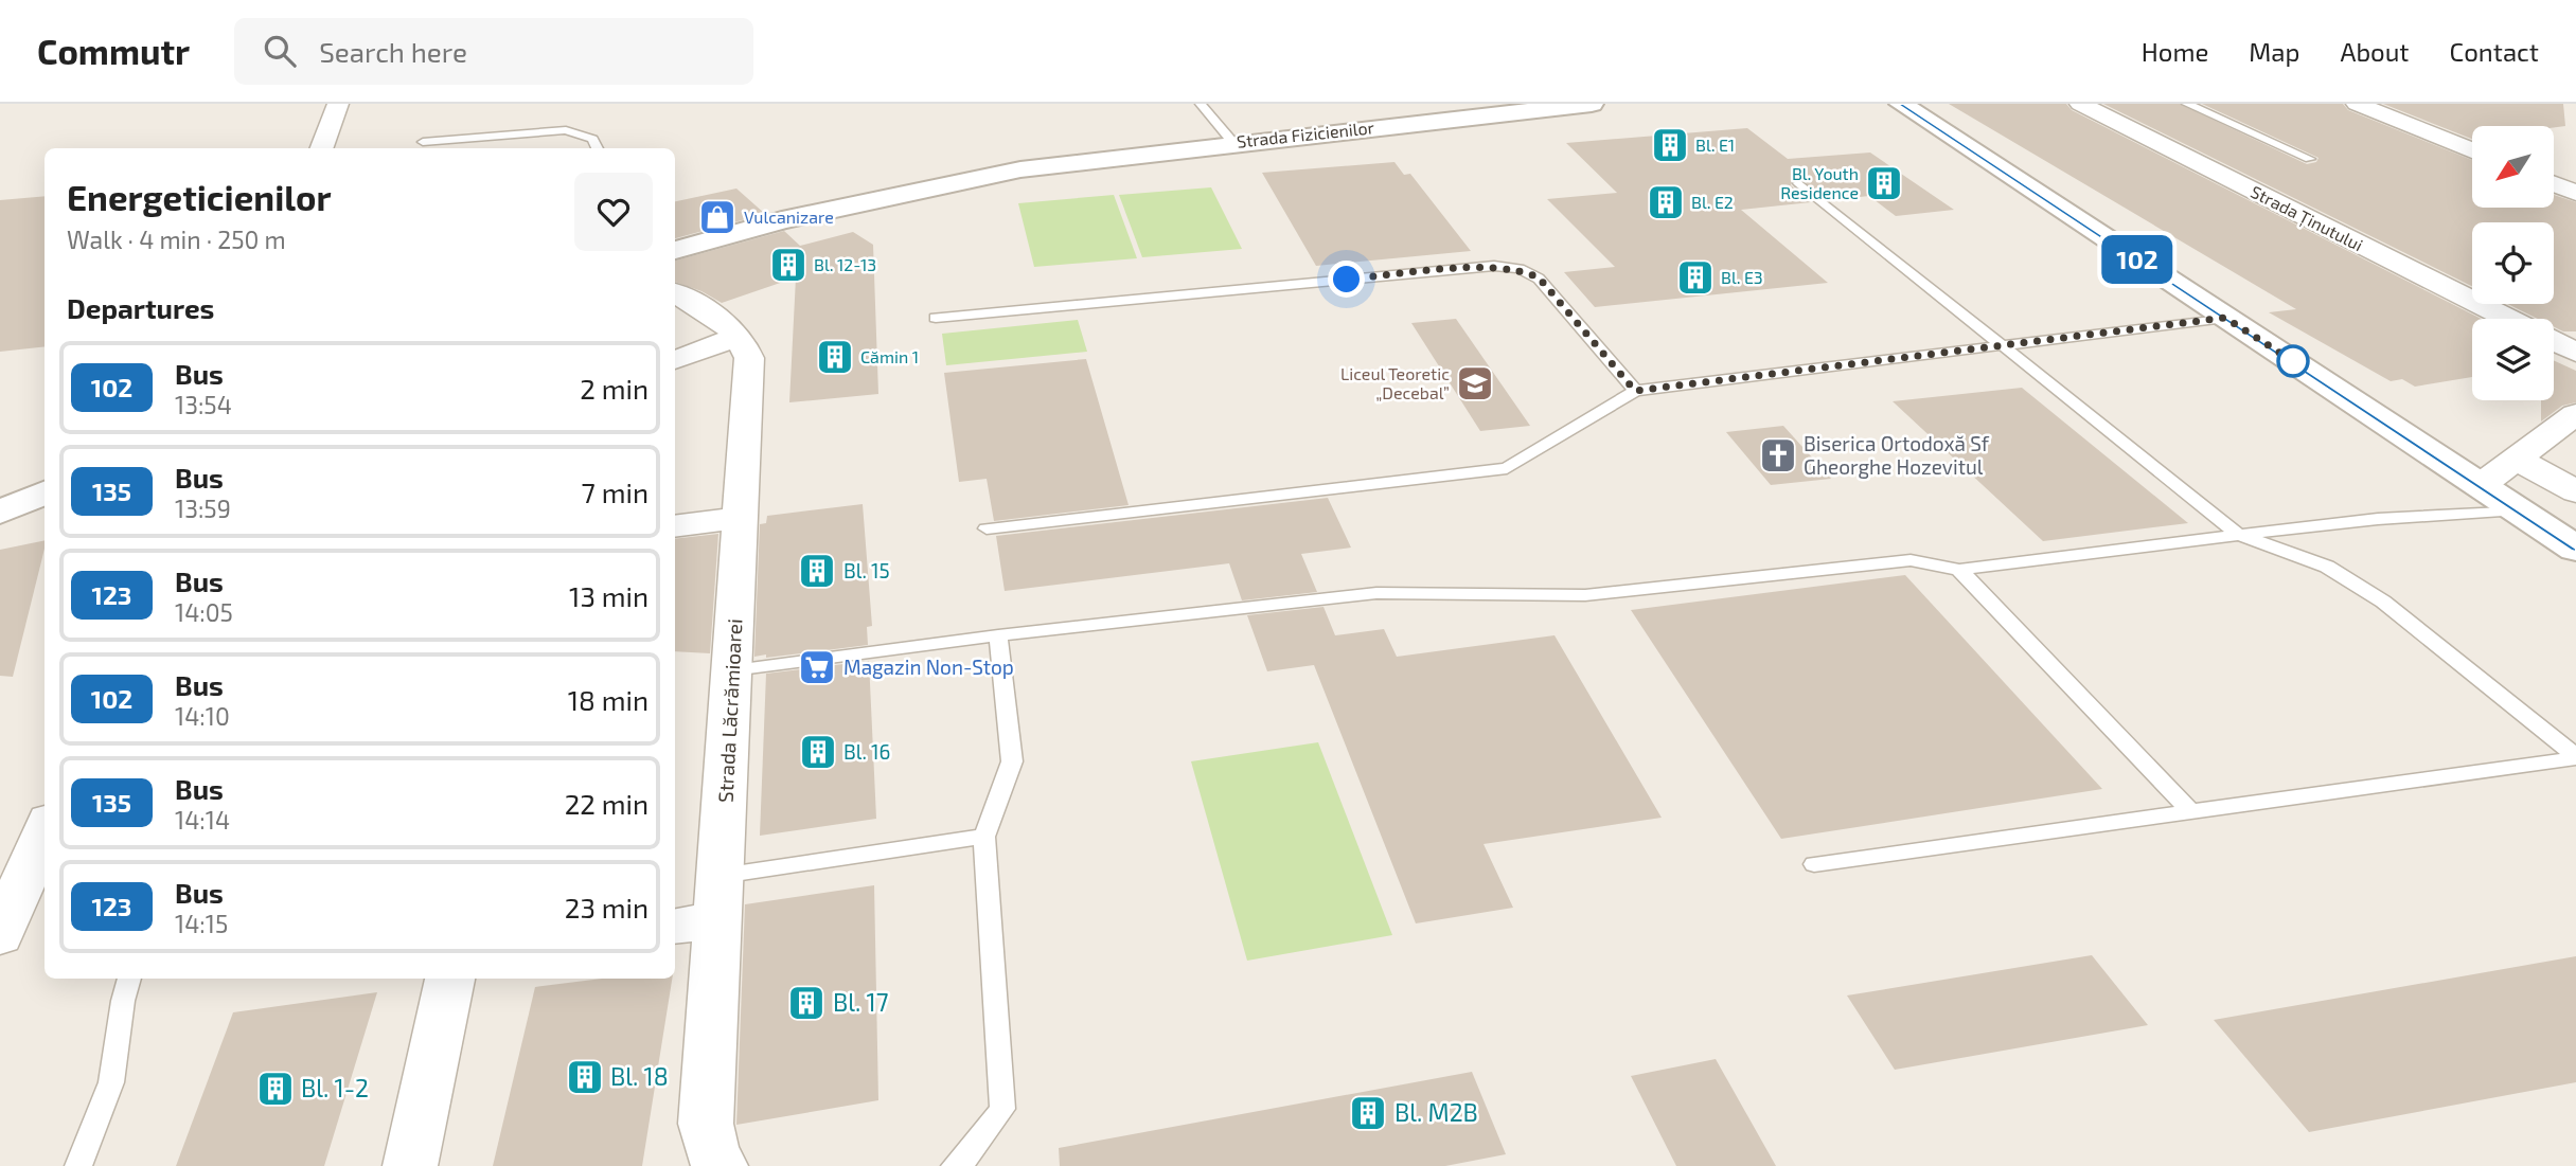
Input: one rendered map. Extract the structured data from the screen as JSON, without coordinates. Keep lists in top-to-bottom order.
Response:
{
  "streets": {
    "street": ["Strada Fizicienilor", "Strada Ținutului", "Strada Lăcrămioarei"]
  },
  "places": {
    "building": [
      "Bl. E1",
      "Bl. Youth Residence",
      "Bl. E2",
      "Bl. 12-13",
      "Bl. E3",
      "Cămin 1",
      "Bl. 15",
      "Bl. 16",
      "Bl. 17",
      "Bl. 18",
      "Bl. 1-2",
      "Bl. M2B"
    ],
    "shop": ["Vulcanizare"],
    "school or university": ["Liceul Teoretic „Decebal”"],
    "church": ["Biserica Ortodoxă Sf Gheorghe Hozevitul"],
    "supermarket": ["Magazin Non-Stop"]
  },
  "lines": ["bus line 102"],
  "north": "bottom left",
  "page": {
    "header": "Commutr",
    "search": "Search here",
    "nav": [
      "Home",
      "Map",
      "About",
      "Contact"
    ],
    "on_map": "102",
    "heading": [
      ["Energeticienilor", "Walk · 4 min · 250 m"],
      "Departures"
    ],
    "list": [
      {
        "mark": "102",
        "name": "Bus",
        "note": "13:54",
        "value": "2 min"
      },
      {
        "mark": "135",
        "name": "Bus",
        "note": "13:59",
        "value": "7 min"
      },
      {
        "mark": "123",
        "name": "Bus",
        "note": "14:05",
        "value": "13 min"
      },
      {
        "mark": "102",
        "name": "Bus",
        "note": "14:10",
        "value": "18 min"
      },
      {
        "mark": "135",
        "name": "Bus",
        "note": "14:14",
        "value": "22 min"
      },
      {
        "mark": "123",
        "name": "Bus",
        "note": "14:15",
        "value": "23 min"
      }
    ]
  }
}
